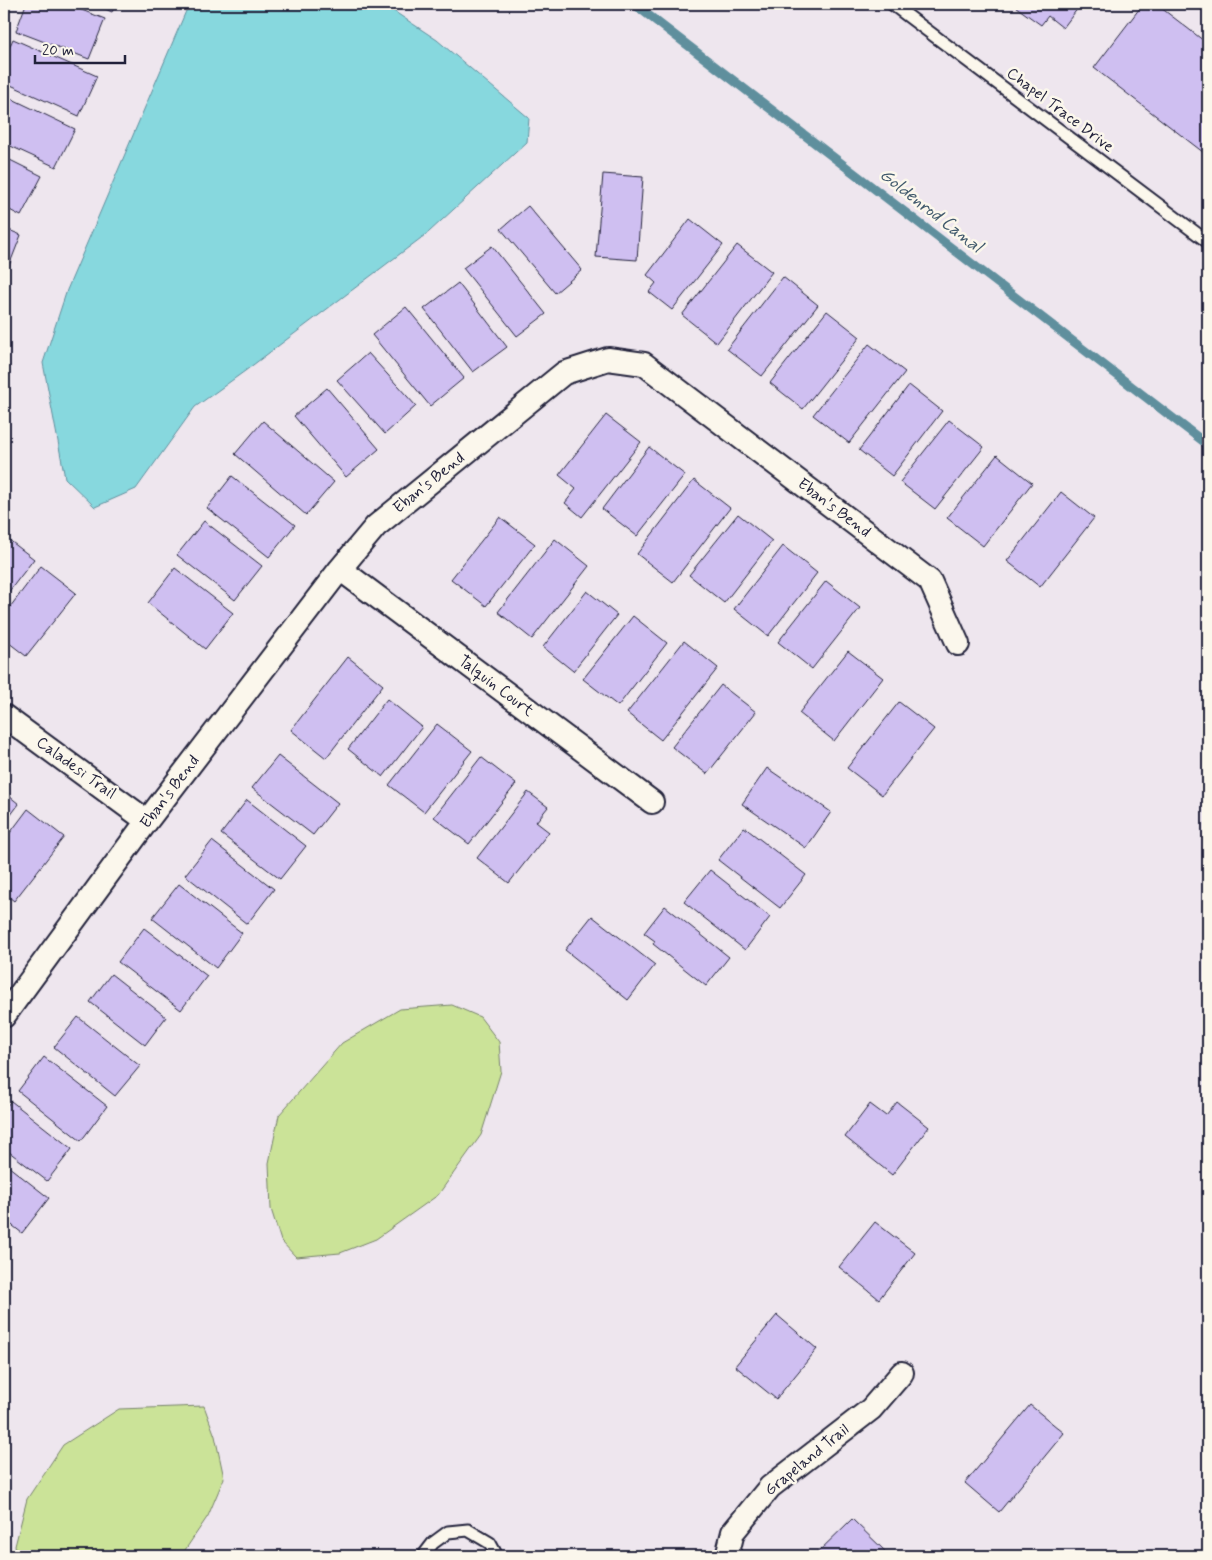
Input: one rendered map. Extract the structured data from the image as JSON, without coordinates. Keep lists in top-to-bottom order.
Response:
{
  "streets": {
    "street": [
      "Eban's Bend",
      "Talquin Court",
      "Caladesi Trail",
      "Grapeland Trail"
    ],
    "lane": ["Chapel Trace Drive"]
  },
  "crossings": [
    ["Eban's Bend", "Talquin Court"],
    ["Eban's Bend", "Caladesi Trail"]
  ],
  "water": ["Goldenrod Canal"],
  "scale_bar": "20 m"
}
